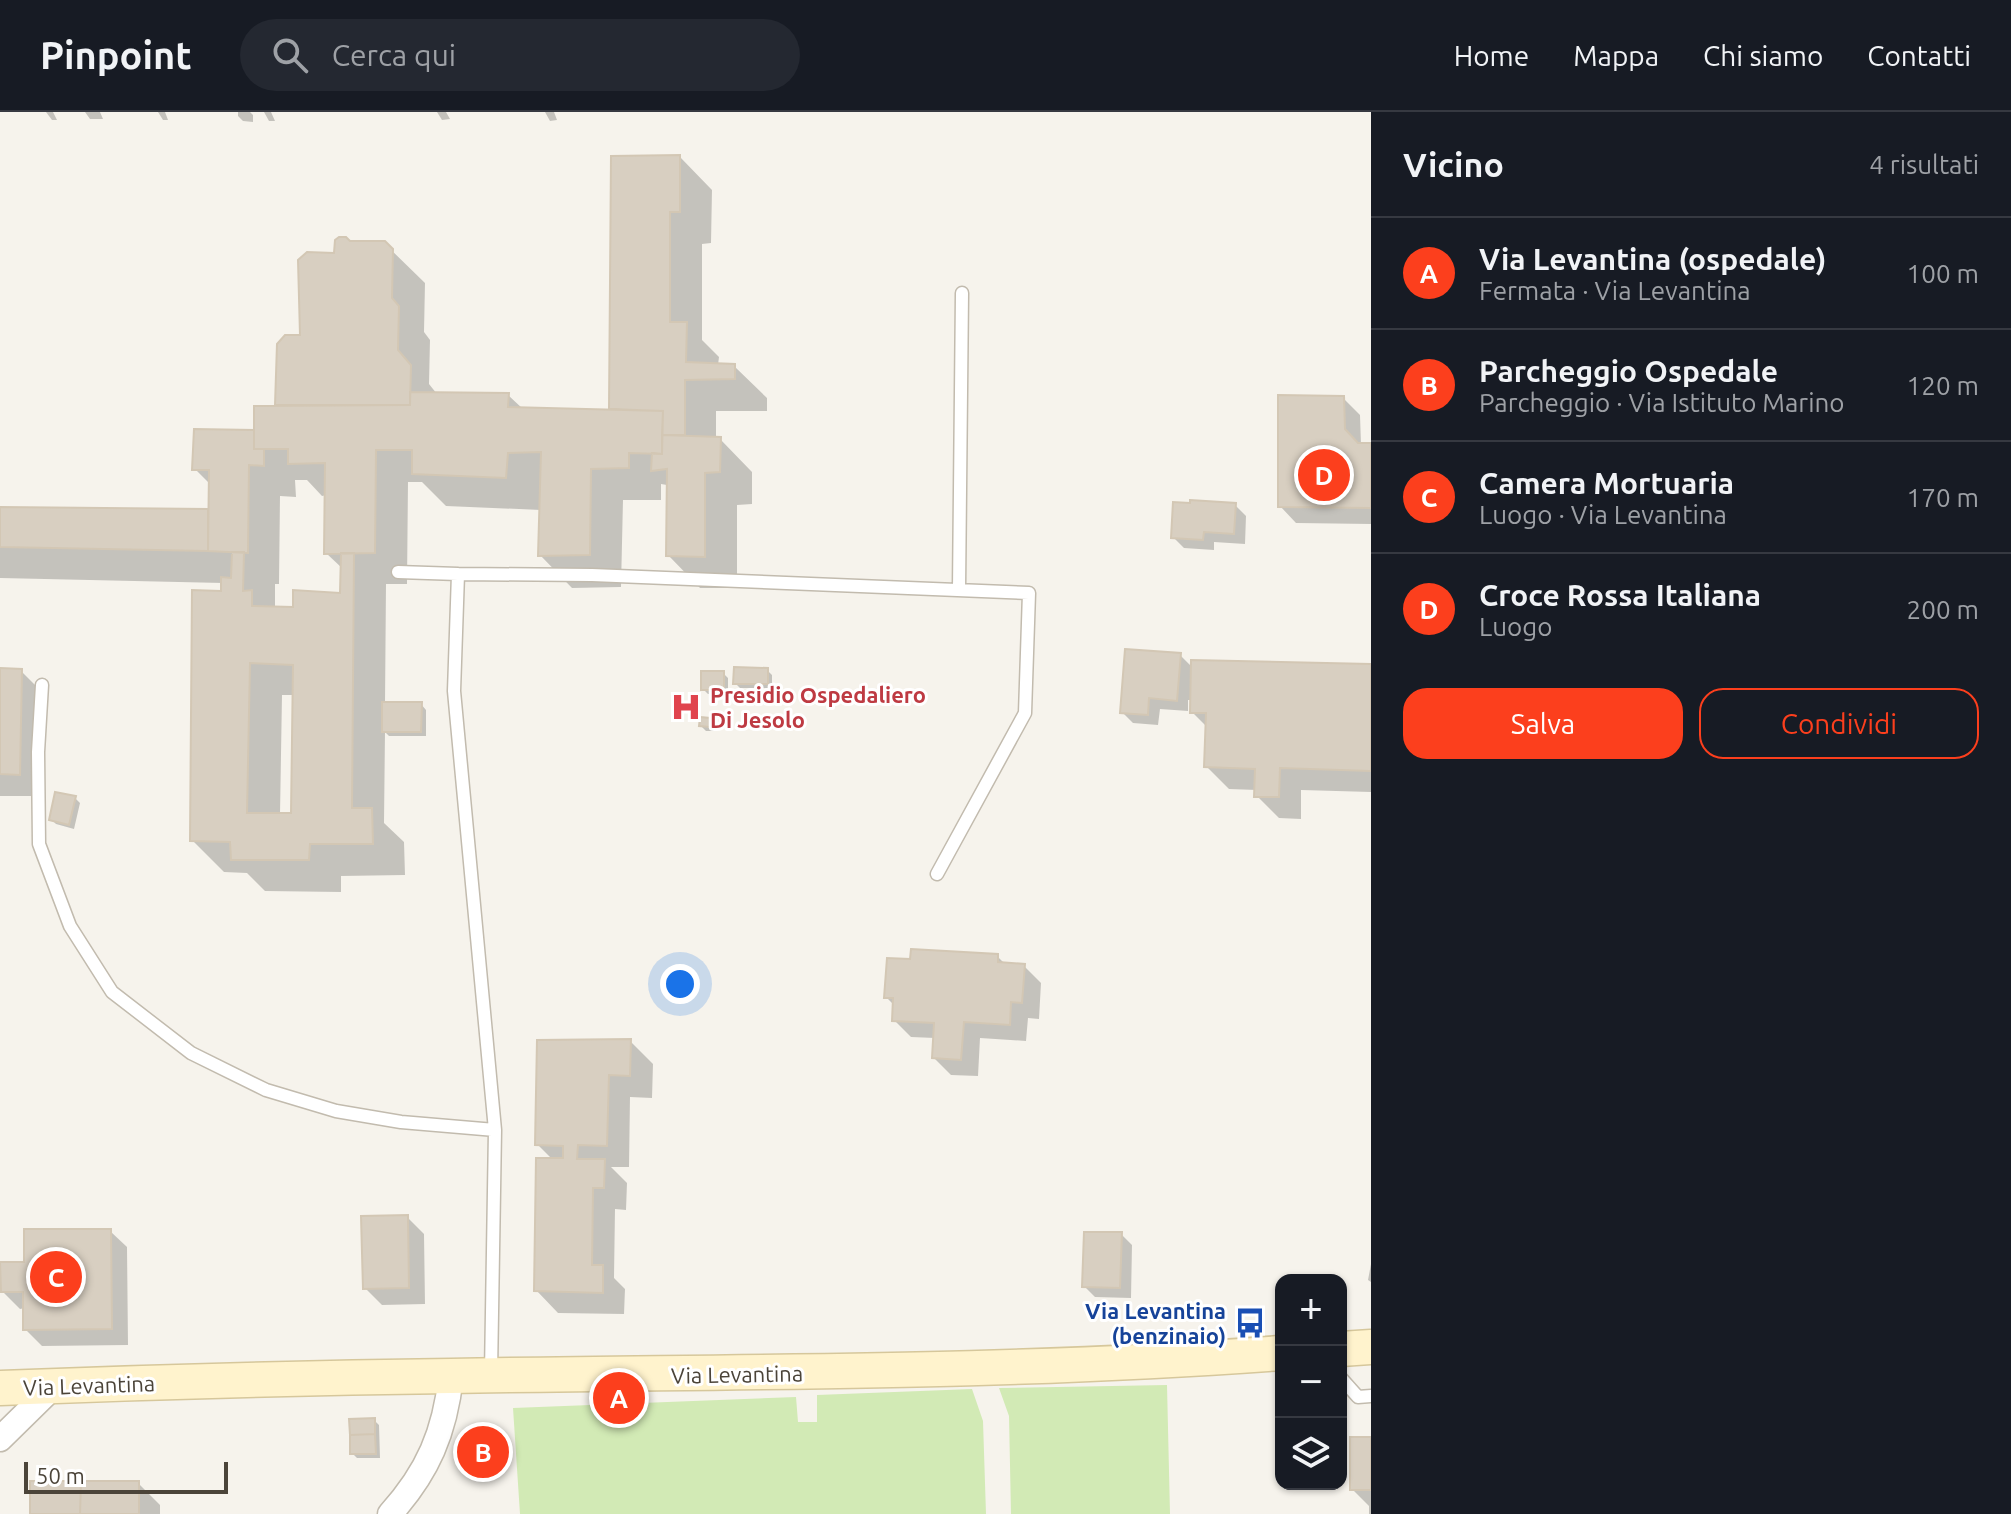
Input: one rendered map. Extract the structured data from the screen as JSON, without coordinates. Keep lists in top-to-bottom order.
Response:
{
  "streets": {
    "street": ["Via Levantina"]
  },
  "places": {
    "hospital": ["Presidio Ospedaliero Di Jesolo"],
    "bus stop": ["Via Levantina (benzinaio)"]
  },
  "scale_bar": "50 m",
  "page": {
    "header": "Pinpoint",
    "search": "Cerca qui",
    "nav": [
      "Home",
      "Mappa",
      "Chi siamo",
      "Contatti"
    ],
    "heading": ["Vicino", "4 risultati"],
    "list": [
      {
        "mark": "A",
        "name": "Via Levantina (ospedale)",
        "note": "Fermata · Via Levantina",
        "value": "100 m"
      },
      {
        "mark": "B",
        "name": "Parcheggio Ospedale",
        "note": "Parcheggio · Via Istituto Marino",
        "value": "120 m"
      },
      {
        "mark": "C",
        "name": "Camera Mortuaria",
        "note": "Luogo · Via Levantina",
        "value": "170 m"
      },
      {
        "mark": "D",
        "name": "Croce Rossa Italiana",
        "note": "Luogo",
        "value": "200 m"
      }
    ],
    "pins": [
      "D",
      "C",
      "A",
      "B"
    ],
    "buttons": ["Salva", "Condividi"],
    "map_buttons": ["+", "−"],
    "scale": "50 m"
  }
}
